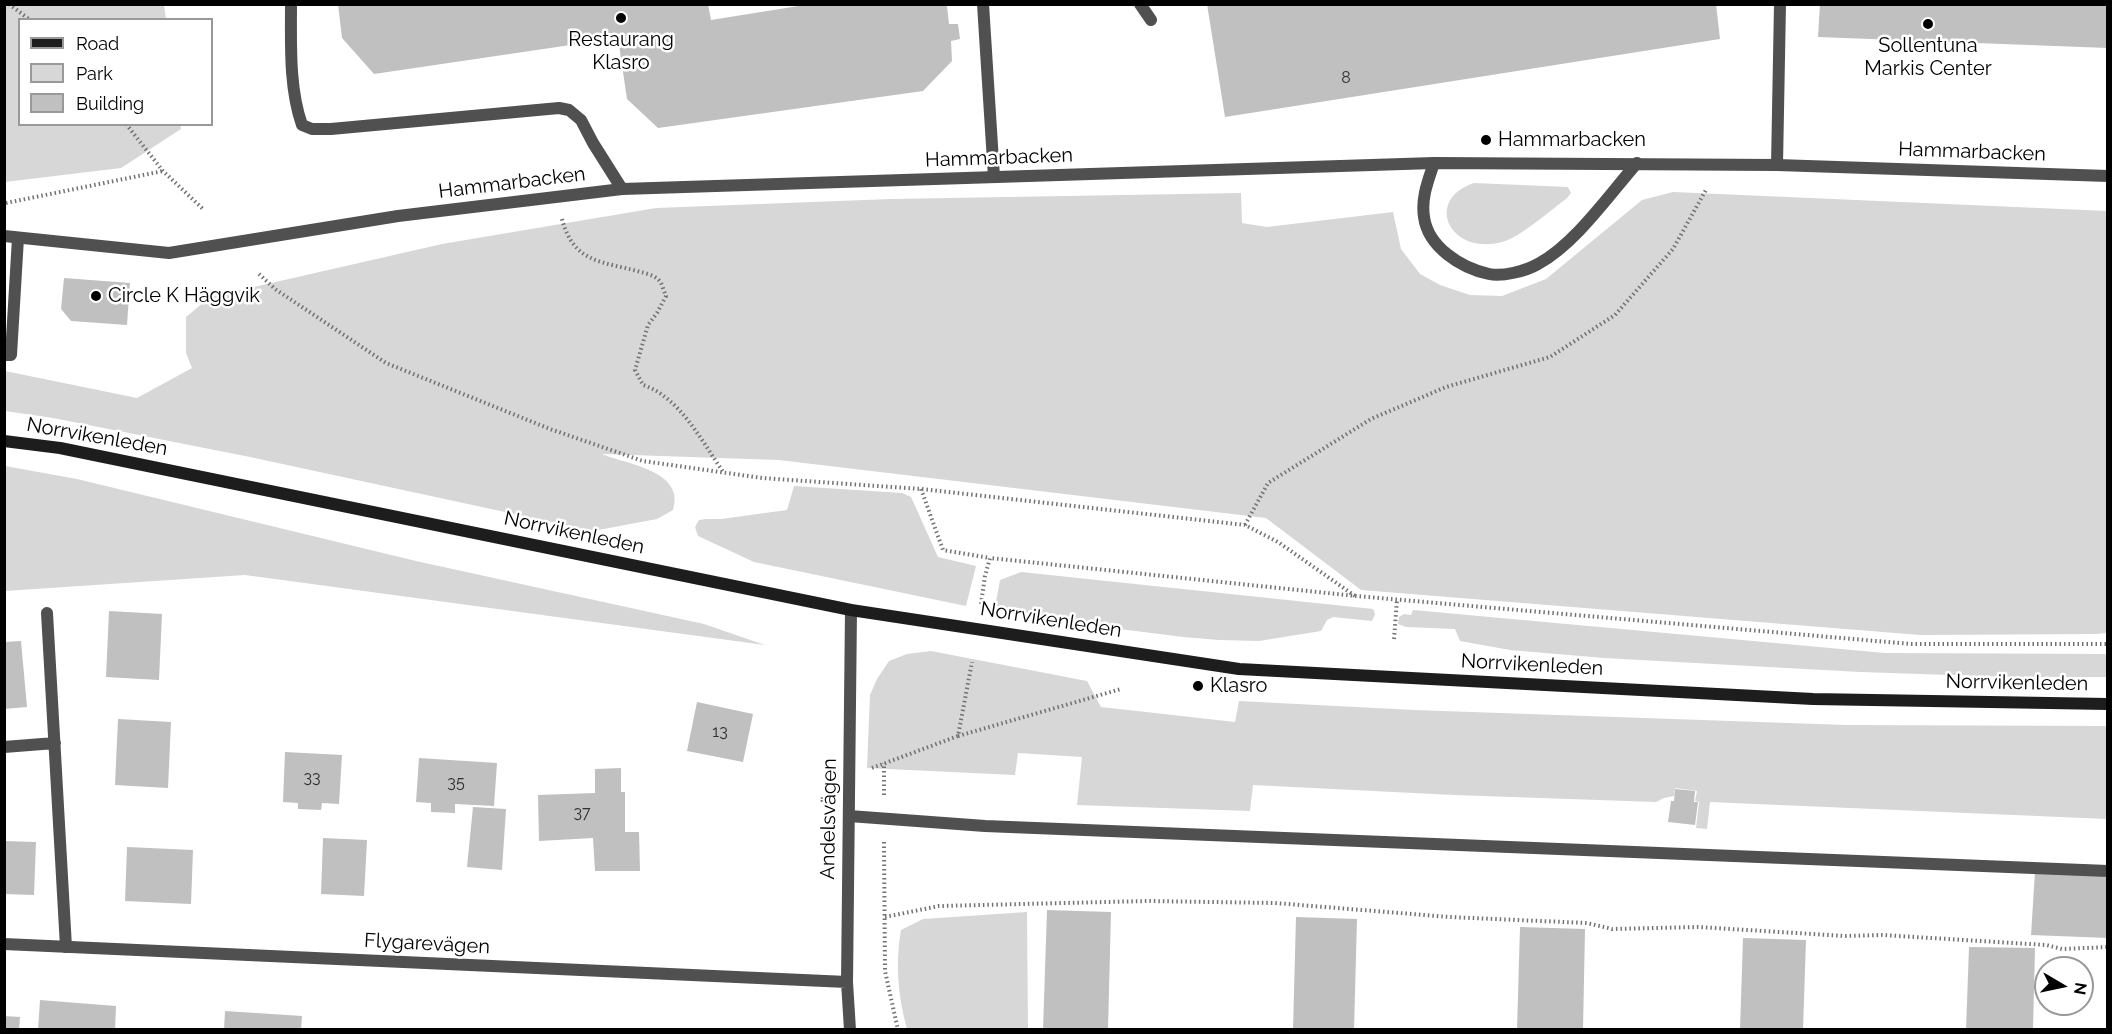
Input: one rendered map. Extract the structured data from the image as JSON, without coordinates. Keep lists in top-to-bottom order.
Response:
{
  "streets": {
    "main road": ["Norrvikenleden"],
    "street": ["Hammarbacken", "Andelsvägen", "Flygarevägen"]
  },
  "crossings": [
    ["Norrvikenleden", "Andelsvägen"],
    ["Andelsvägen", "Flygarevägen"]
  ],
  "places": [
    "Restaurang Klasro",
    "Sollentuna Markis Center",
    "Hammarbacken",
    "Circle K Häggvik",
    "Klasro"
  ],
  "house_numbers": [
    "8",
    "13",
    "33",
    "35",
    "37"
  ],
  "legend": ["Road", "Park", "Building"],
  "north": "right"
}
